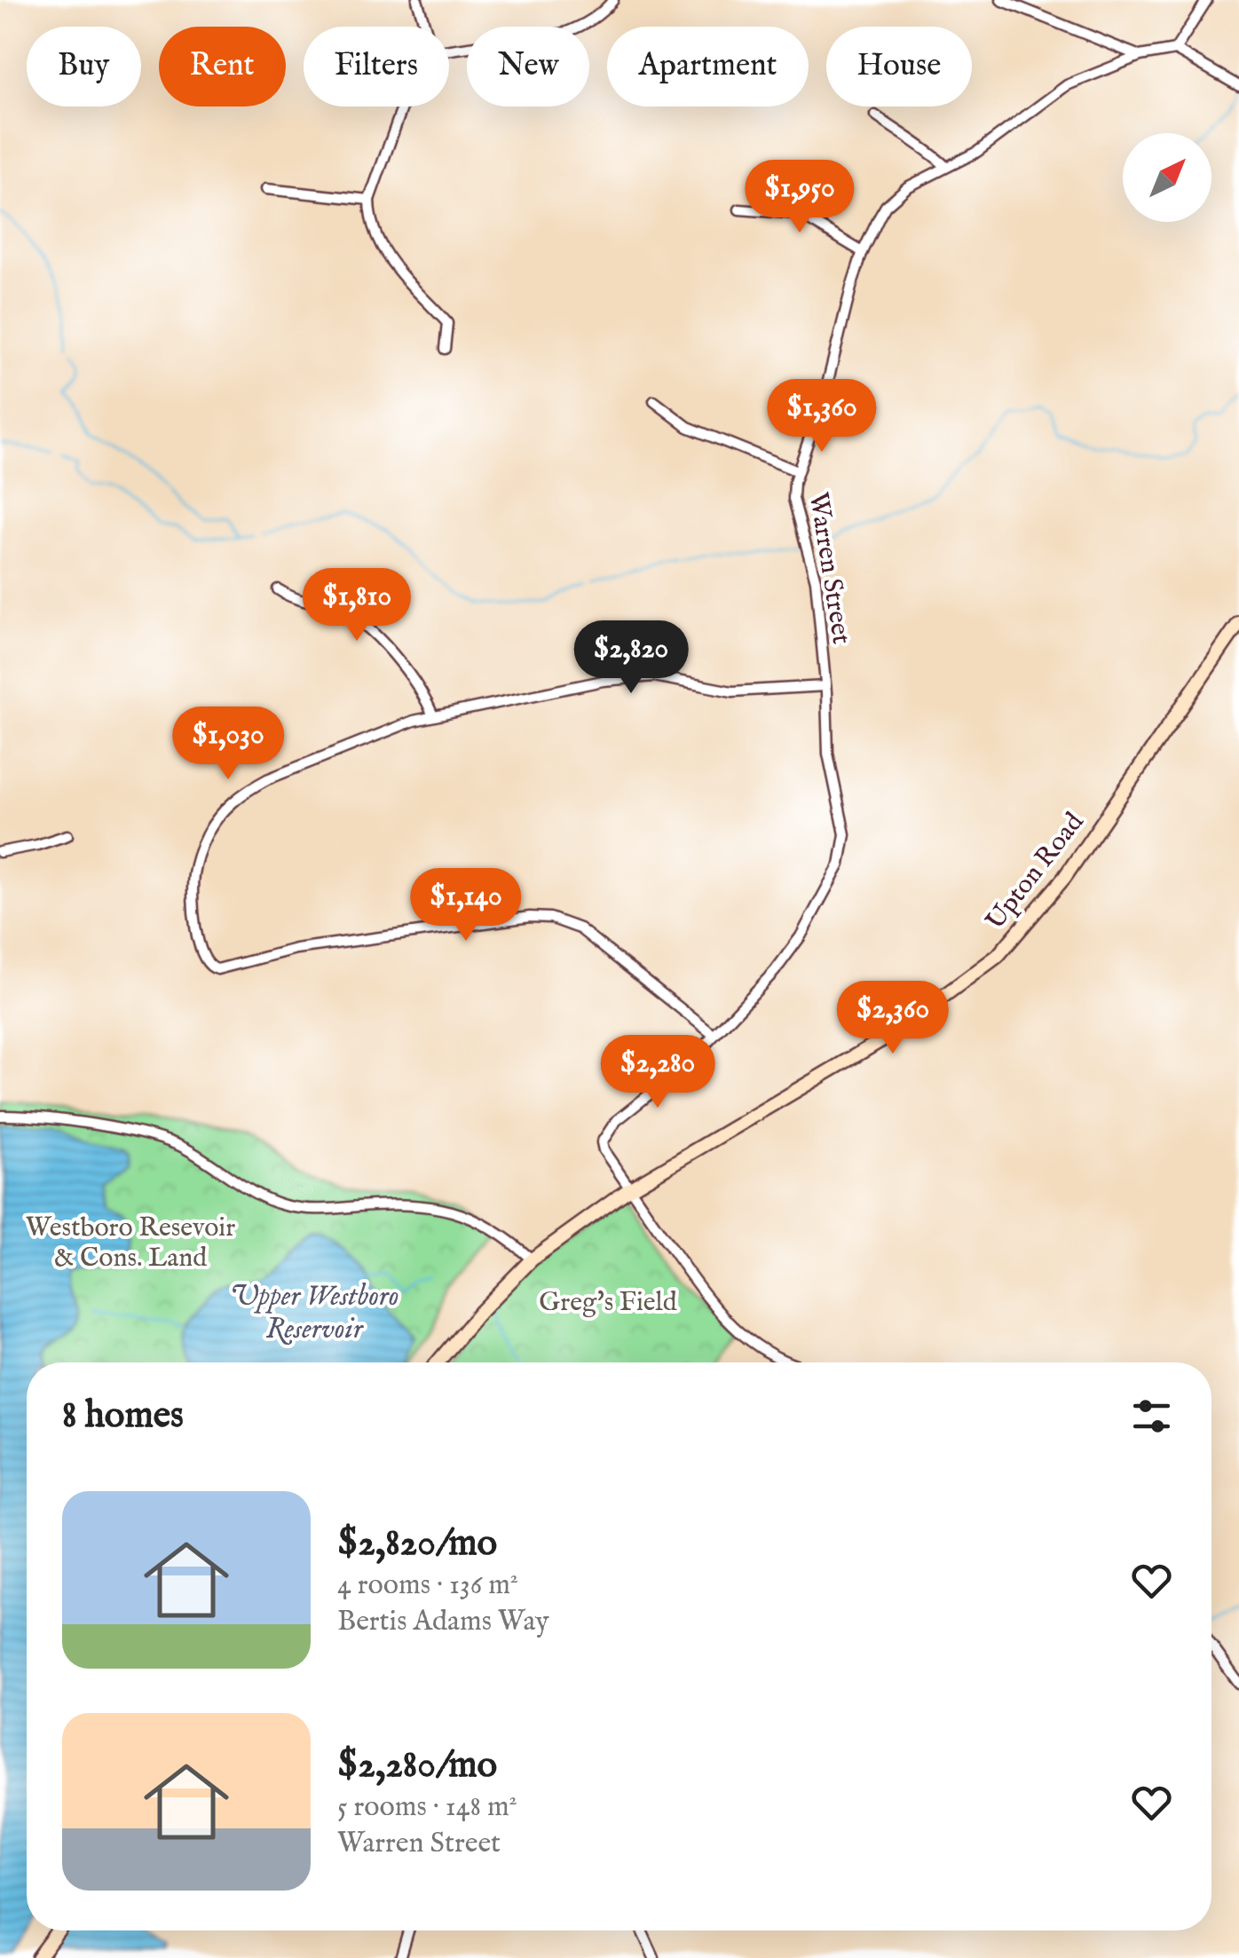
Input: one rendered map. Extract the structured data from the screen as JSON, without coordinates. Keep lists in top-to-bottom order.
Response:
{
  "streets": {
    "main road": ["Upton Road"],
    "street": ["Warren Street"]
  },
  "crossings": [
    ["Warren Street", "Upton Road"]
  ],
  "water": ["Upper Westboro Reservoir"],
  "parks": ["Westboro Resevoir & Cons. Land", "Greg's Field"],
  "north": "top right",
  "page": {
    "chip": [
      "Buy",
      "Rent",
      "Filters",
      "New",
      "Apartment",
      "House"
    ],
    "price": [
      "$1,950",
      "$1,360",
      "$1,810",
      "$2,820",
      "$1,030",
      "$1,140",
      "$2,360",
      "$2,280"
    ],
    "heading": "8 homes",
    "list": [
      {
        "name": "$2,820/mo",
        "note": "4 rooms · 136 m² · Bertis Adams Way"
      },
      {
        "name": "$2,280/mo",
        "note": "5 rooms · 148 m² · Warren Street"
      }
    ]
  }
}
